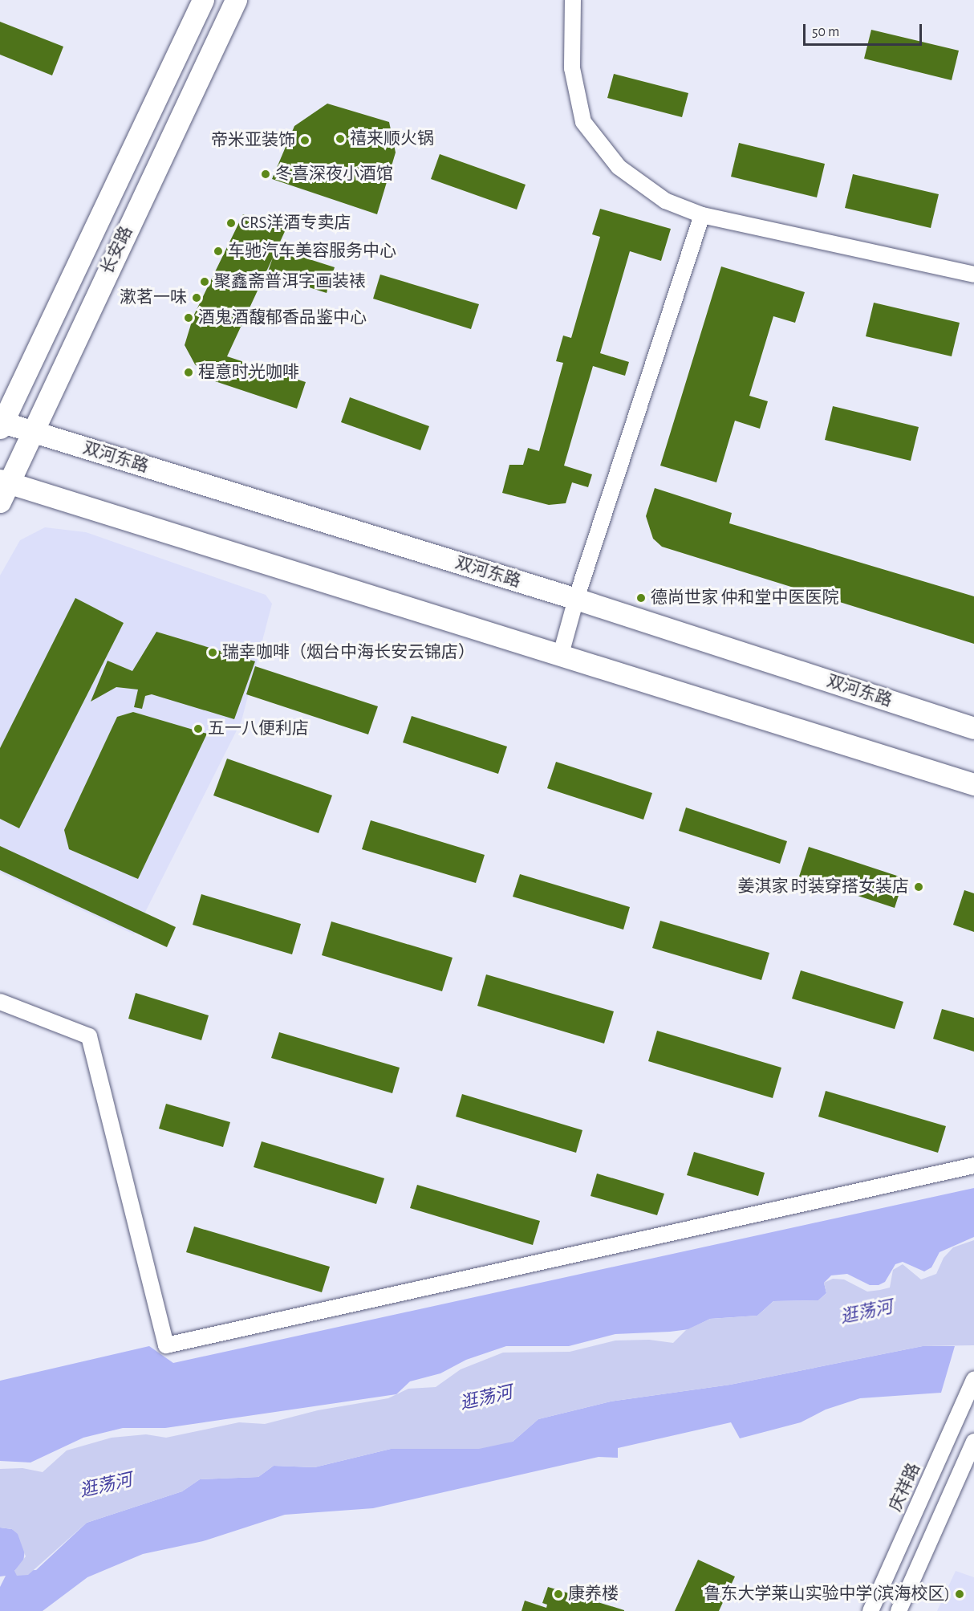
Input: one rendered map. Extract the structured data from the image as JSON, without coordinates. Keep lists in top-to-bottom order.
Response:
{
  "streets": {
    "street": ["长安路", "双河东路", "庆祥路"]
  },
  "crossings": [
    ["长安路", "双河东路"]
  ],
  "water": ["逛荡河"],
  "places": [
    "禧来顺火锅",
    "帝米亚装饰",
    "冬喜深夜小酒馆",
    "CRS洋酒专卖店",
    "车驰汽车美容服务中心",
    "聚鑫斋普洱字画装裱",
    "漱茗一味",
    "酒鬼酒馥郁香品鉴中心",
    "程意时光咖啡",
    "德尚世家 仲和堂中医医院",
    "瑞幸咖啡（烟台中海长安云锦店）",
    "五一八便利店",
    "姜淇家 时装穿搭女装店",
    "康养楼",
    "鲁东大学莱山实验中学(滨海校区)"
  ],
  "scale_bar": "50 m"
}
